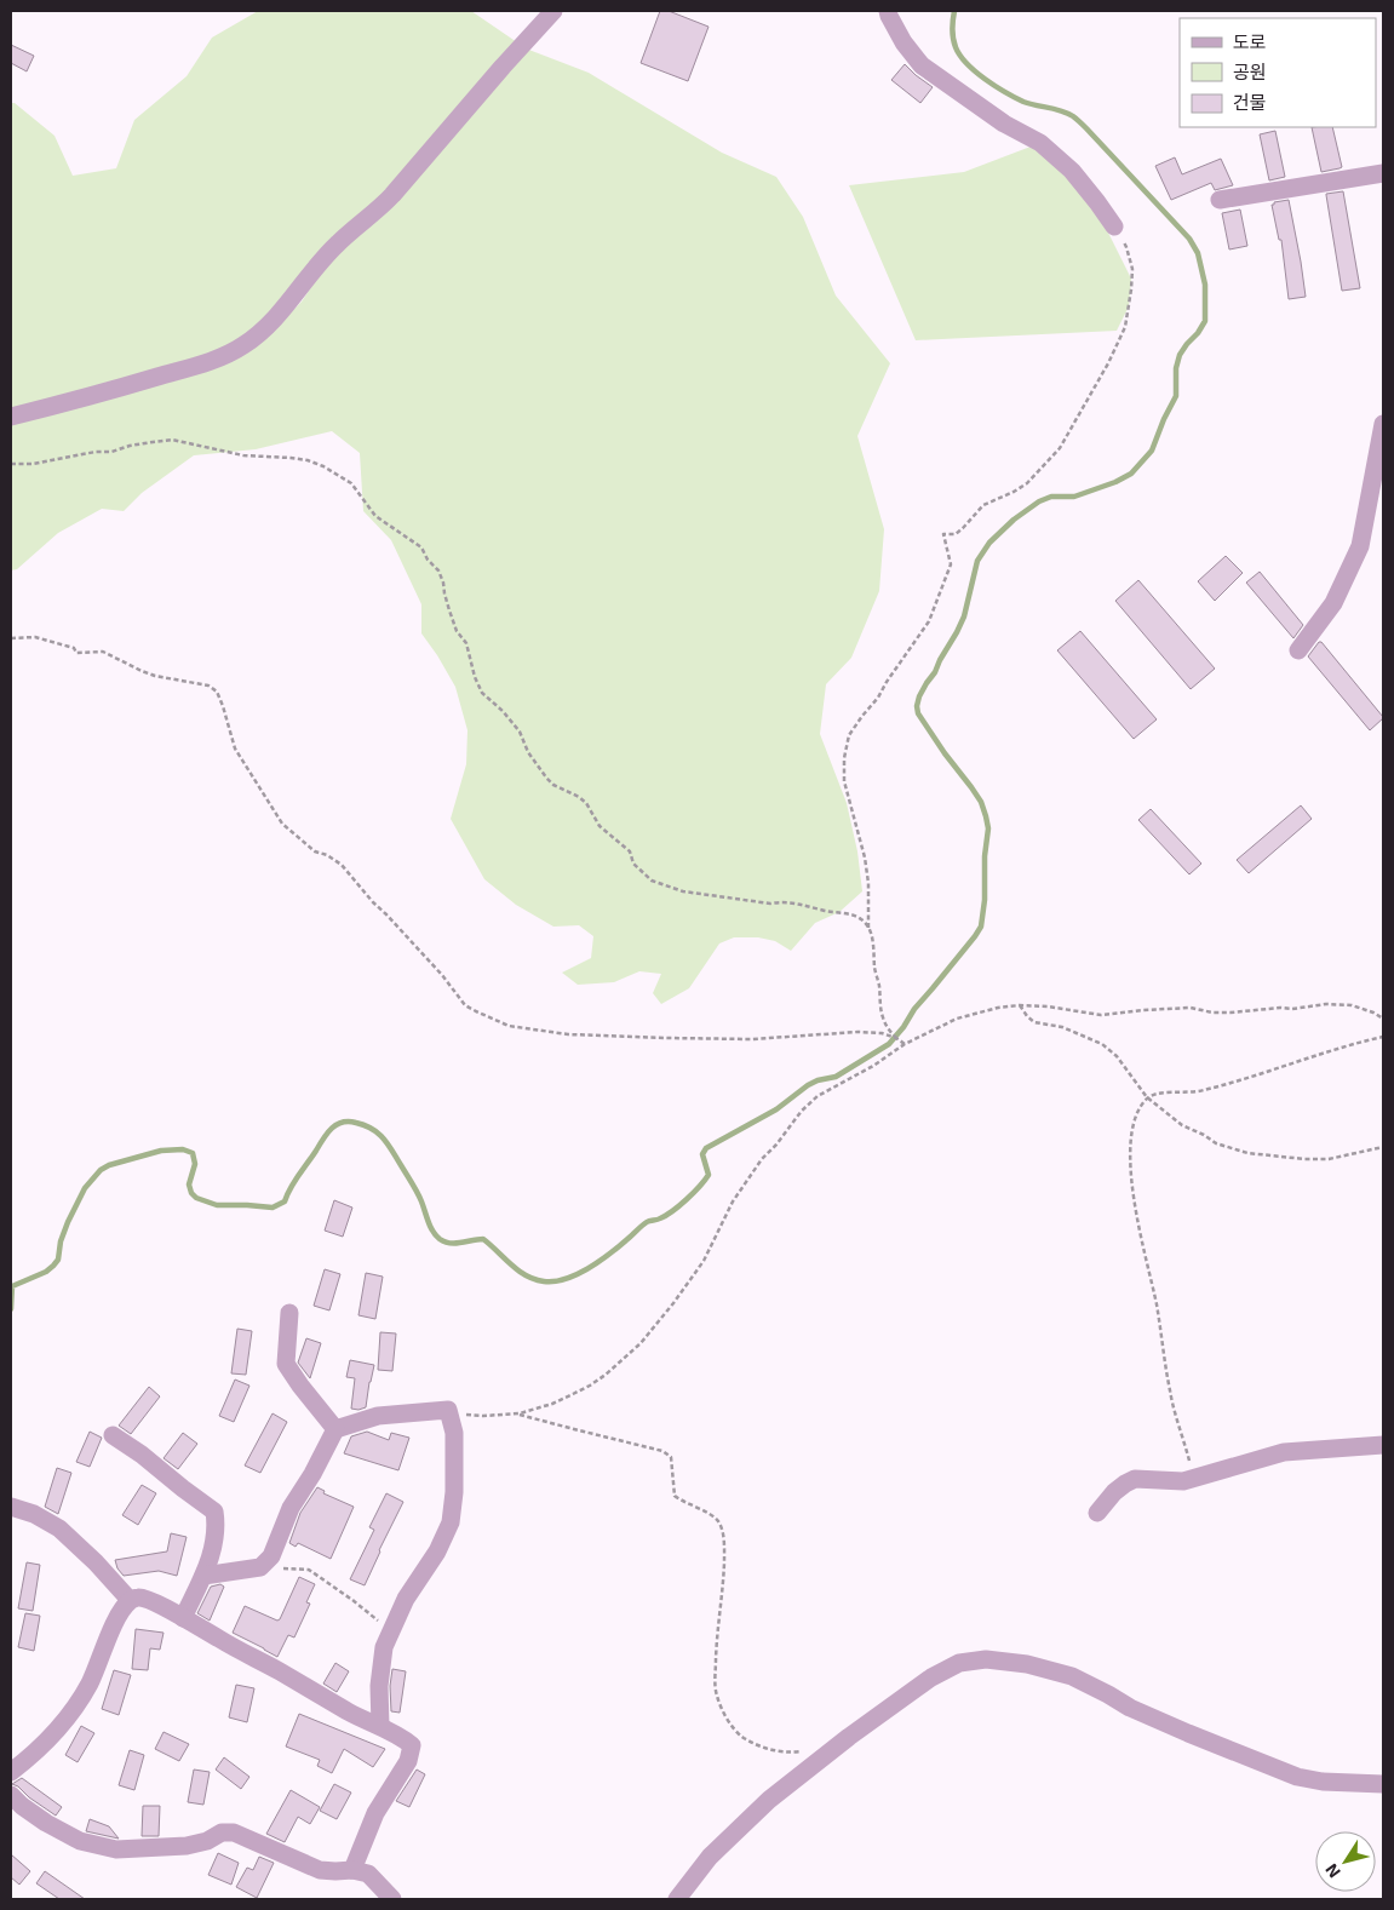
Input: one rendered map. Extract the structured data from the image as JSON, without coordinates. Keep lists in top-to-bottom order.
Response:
{
  "legend": ["도로", "공원", "건물"],
  "north": "bottom left"
}
